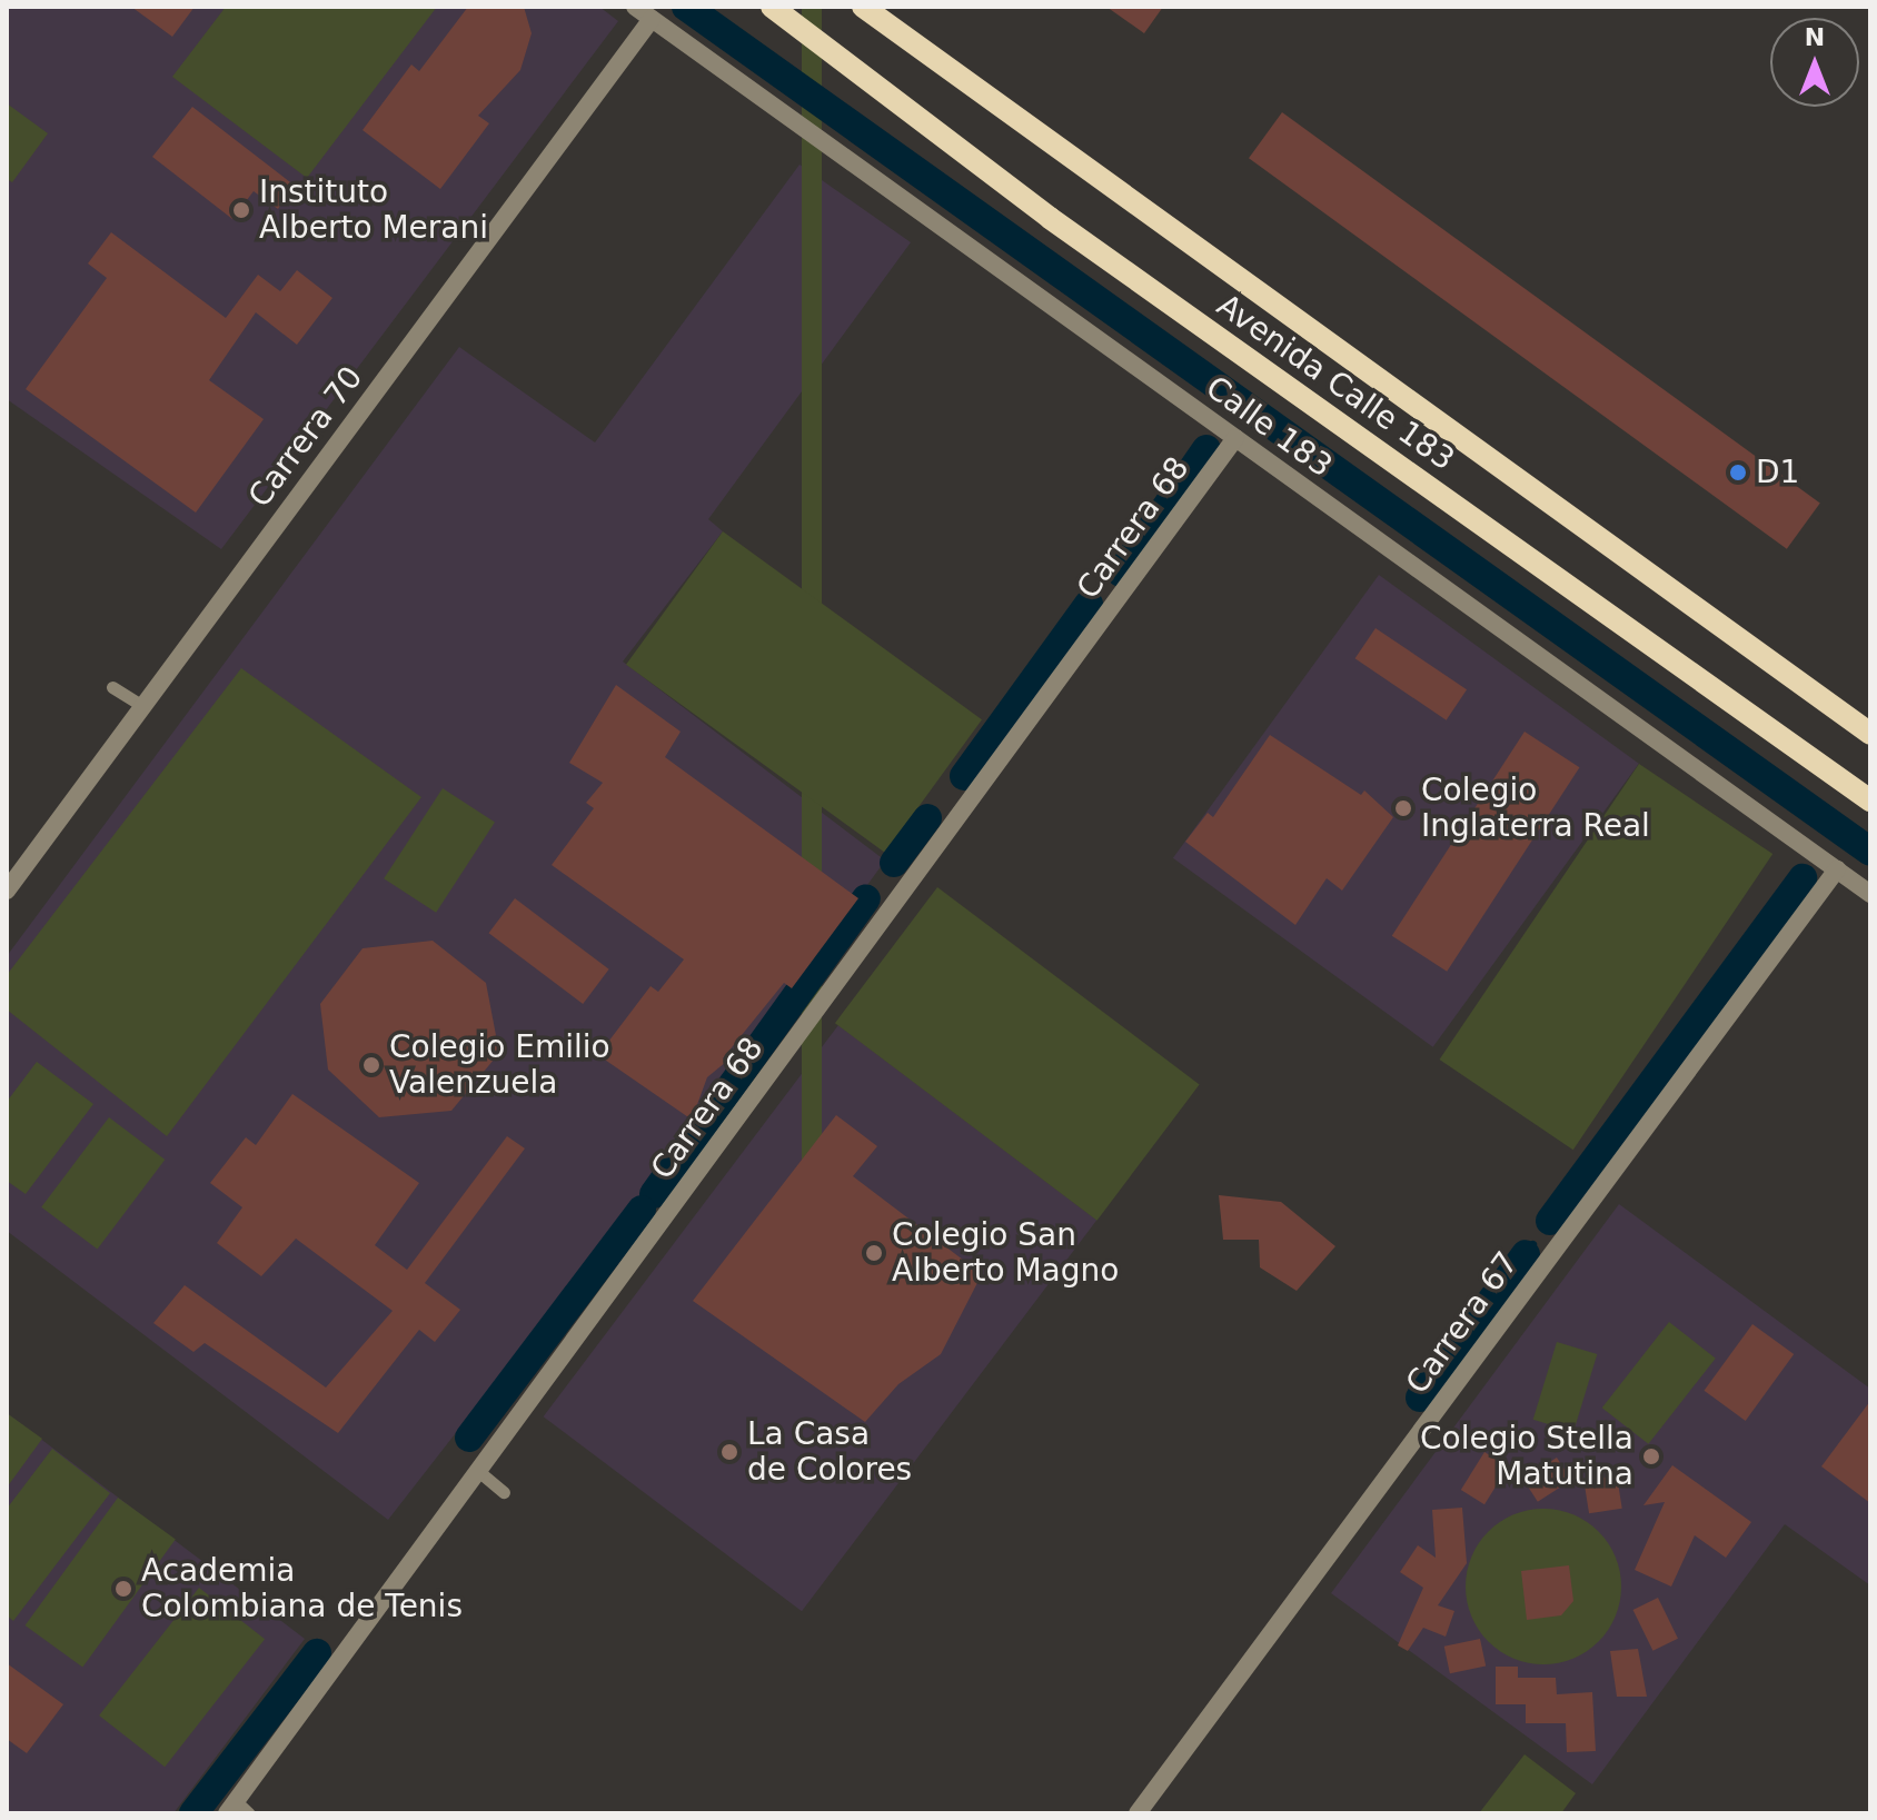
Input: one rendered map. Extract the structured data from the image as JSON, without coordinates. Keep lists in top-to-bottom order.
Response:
{
  "streets": {
    "main road": ["Avenida Calle 183"],
    "street": [
      "Calle 183",
      "Carrera 70",
      "Carrera 68",
      "Carrera 67"
    ]
  },
  "crossings": [
    ["Calle 183", "Carrera 70"],
    ["Calle 183", "Carrera 68"],
    ["Calle 183", "Carrera 67"]
  ],
  "places": [
    "Instituto Alberto Merani",
    "D1",
    "Colegio Inglaterra Real",
    "Colegio Emilio Valenzuela",
    "Colegio San Alberto Magno",
    "La Casa de Colores",
    "Colegio Stella Matutina",
    "Academia Colombiana de Tenis"
  ],
  "north": "top"
}
